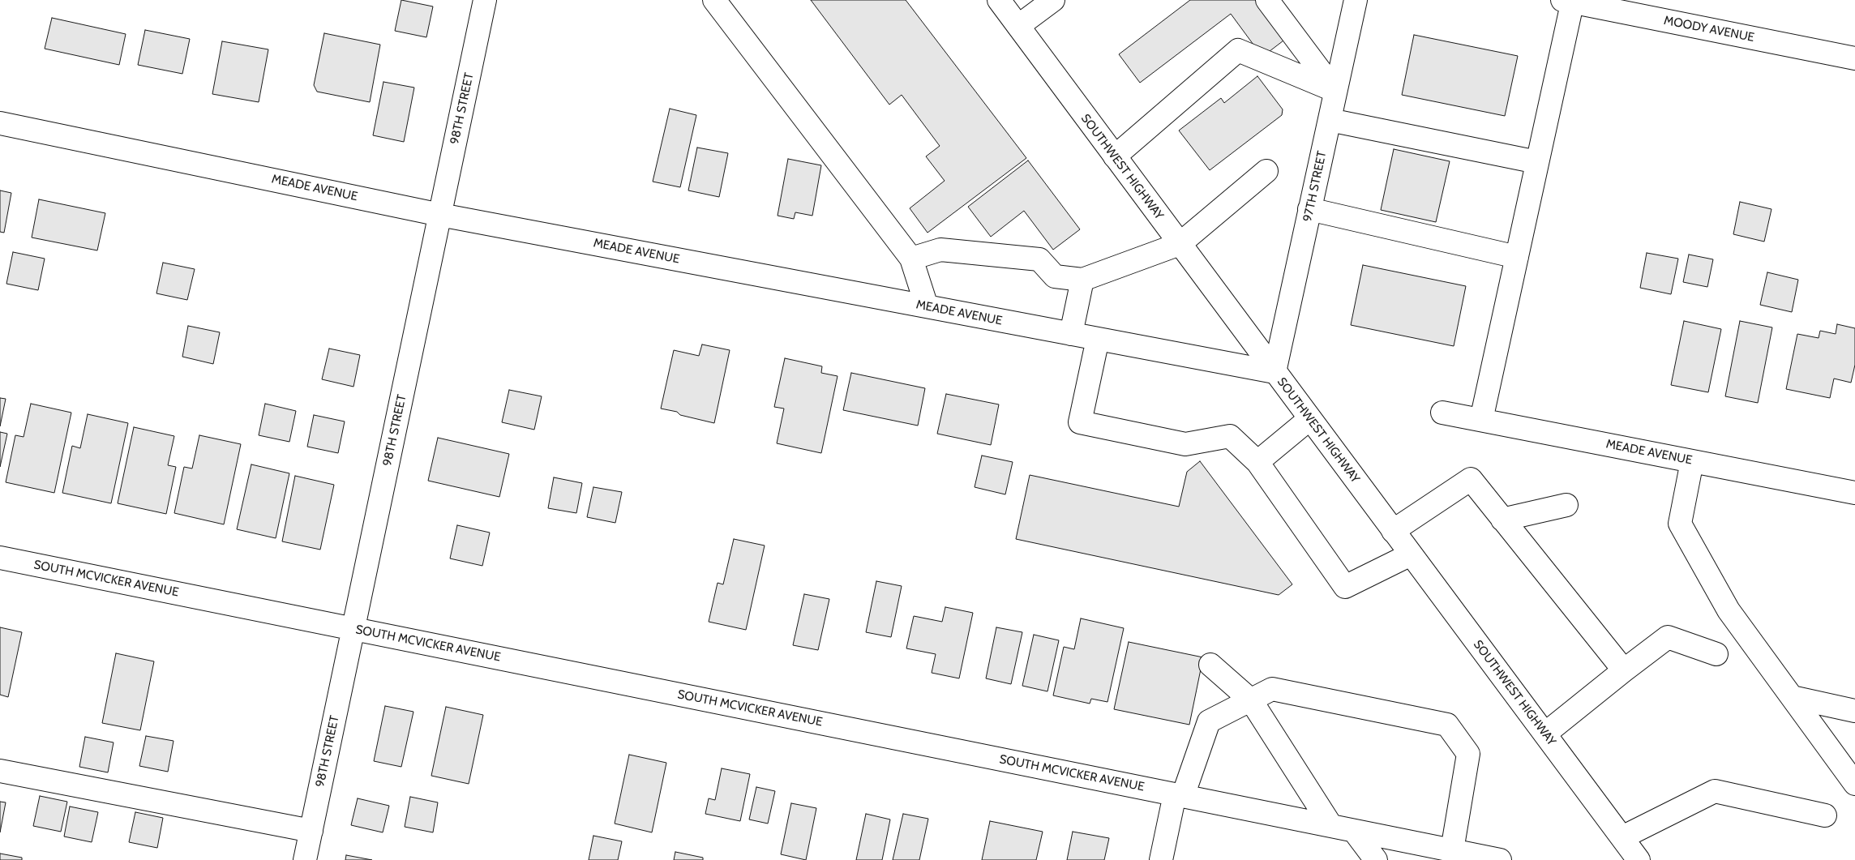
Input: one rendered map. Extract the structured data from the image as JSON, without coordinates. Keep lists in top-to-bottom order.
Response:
{
  "streets": {
    "street": [
      "MOODY AVENUE",
      "98TH STREET",
      "SOUTHWEST HIGHWAY",
      "97TH STREET",
      "MEADE AVENUE",
      "SOUTH MCVICKER AVENUE"
    ]
  },
  "crossings": [
    ["98TH STREET", "MEADE AVENUE"],
    ["98TH STREET", "SOUTH MCVICKER AVENUE"],
    ["SOUTHWEST HIGHWAY", "97TH STREET"],
    ["SOUTHWEST HIGHWAY", "MEADE AVENUE"],
    ["97TH STREET", "MEADE AVENUE"]
  ]
}
